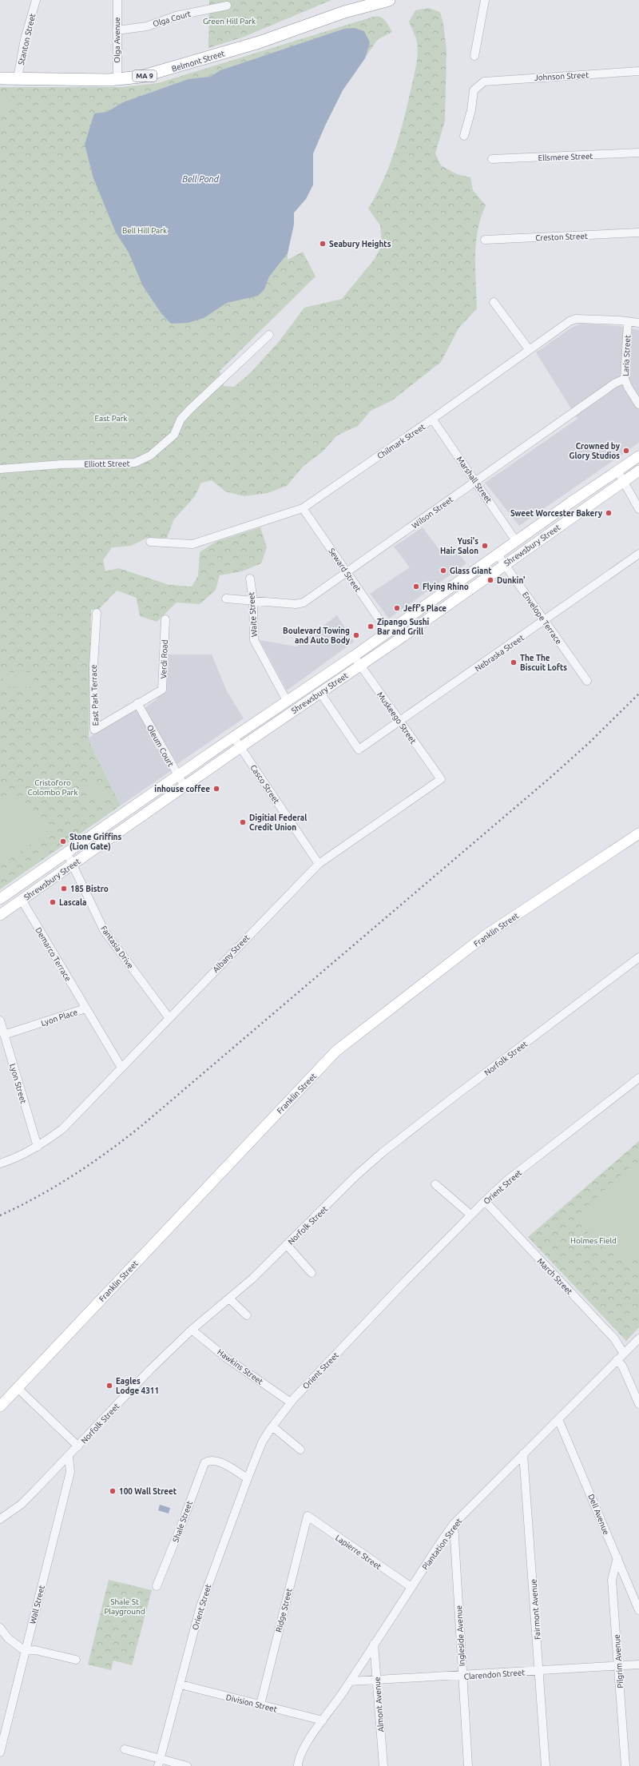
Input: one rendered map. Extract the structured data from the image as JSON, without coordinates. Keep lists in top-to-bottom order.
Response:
{
  "streets": {
    "highway": ["Belmont Street", "MA 9"],
    "main road": ["Shrewsbury Street", "Franklin Street"],
    "street": [
      "Olga Court",
      "Stanton Street",
      "Olga Avenue",
      "Johnson Street",
      "Ellsmere Street",
      "Creston Street",
      "Laria Street",
      "Chilmark Street",
      "Elliott Street",
      "Marshall Street",
      "Wilson Street",
      "Seward Street",
      "Waite Street",
      "Envelope Terrace",
      "Nebraska Street",
      "Verdi Road",
      "East Park Terrace",
      "Muskeego Street",
      "Oleum Court",
      "Casco Street",
      "Fantasia Drive",
      "Albany Street",
      "Demarco Terrace",
      "Lyon Place",
      "Norfolk Street",
      "Lyon Street",
      "Orient Street",
      "March Street",
      "Hawkins Street",
      "Dell Avenue",
      "Shale Street",
      "Plantation Street",
      "Lapierre Street",
      "Wall Street",
      "Fairmont Avenue",
      "Ridge Street",
      "Ingleside Avenue",
      "Pilgrim Avenue",
      "Clarendon Street",
      "Division Street",
      "Almont Avenue"
    ]
  },
  "crossings": [
    ["Olga Court", "Olga Avenue"],
    ["Stanton Street", "Belmont Street"],
    ["Olga Avenue", "Belmont Street"],
    ["Laria Street", "Chilmark Street"],
    ["Laria Street", "Wilson Street"],
    ["Chilmark Street", "Marshall Street"],
    ["Chilmark Street", "Seward Street"],
    ["Marshall Street", "Wilson Street"],
    ["Marshall Street", "Shrewsbury Street"],
    ["Wilson Street", "Seward Street"],
    ["Wilson Street", "Waite Street"],
    ["Shrewsbury Street", "Seward Street"],
    ["Shrewsbury Street", "Waite Street"],
    ["Shrewsbury Street", "Envelope Terrace"],
    ["Shrewsbury Street", "Nebraska Street"],
    ["Shrewsbury Street", "Muskeego Street"],
    ["Shrewsbury Street", "Oleum Court"],
    ["Shrewsbury Street", "Casco Street"],
    ["Shrewsbury Street", "Fantasia Drive"],
    ["Shrewsbury Street", "Demarco Terrace"],
    ["Envelope Terrace", "Nebraska Street"],
    ["Nebraska Street", "Muskeego Street"],
    ["Verdi Road", "East Park Terrace"],
    ["Verdi Road", "Oleum Court"],
    ["East Park Terrace", "Oleum Court"],
    ["Muskeego Street", "Albany Street"],
    ["Casco Street", "Albany Street"],
    ["Fantasia Drive", "Albany Street"],
    ["Albany Street", "Lyon Place"],
    ["Albany Street", "Lyon Street"],
    ["Demarco Terrace", "Lyon Place"],
    ["Lyon Place", "Lyon Street"],
    ["Norfolk Street", "Hawkins Street"],
    ["Norfolk Street", "Wall Street"],
    ["Orient Street", "March Street"],
    ["Orient Street", "Hawkins Street"],
    ["Orient Street", "Shale Street"],
    ["Orient Street", "Division Street"],
    ["March Street", "Plantation Street"],
    ["Dell Avenue", "Plantation Street"],
    ["Dell Avenue", "Pilgrim Avenue"],
    ["Plantation Street", "Lapierre Street"],
    ["Plantation Street", "Fairmont Avenue"],
    ["Plantation Street", "Ingleside Avenue"],
    ["Plantation Street", "Clarendon Street"],
    ["Plantation Street", "Division Street"],
    ["Plantation Street", "Almont Avenue"],
    ["Lapierre Street", "Ridge Street"],
    ["Fairmont Avenue", "Clarendon Street"],
    ["Ridge Street", "Division Street"],
    ["Ingleside Avenue", "Clarendon Street"],
    ["Pilgrim Avenue", "Clarendon Street"],
    ["Clarendon Street", "Almont Avenue"]
  ],
  "water": ["Bell Pond"],
  "parks": [
    "Green Hill Park",
    "Bell Hill Park",
    "East Park",
    "Cristoforo Colombo Park",
    "Holmes Field",
    "Shale St Playground"
  ],
  "places": [
    "Seabury Heights",
    "Crowned by Glory Studios",
    "Sweet Worcester Bakery",
    "Yusi's Hair Salon",
    "Glass Giant",
    "Dunkin'",
    "Flying Rhino",
    "Jeff's Place",
    "Zipango Sushi Bar and Grill",
    "Boulevard Towing and Auto Body",
    "The The Biscuit Lofts",
    "inhouse coffee",
    "Digitial Federal Credit Union",
    "Stone Griffins (Lion Gate)",
    "185 Bistro",
    "Lascala",
    "Eagles Lodge 4311",
    "100 Wall Street"
  ]
}
